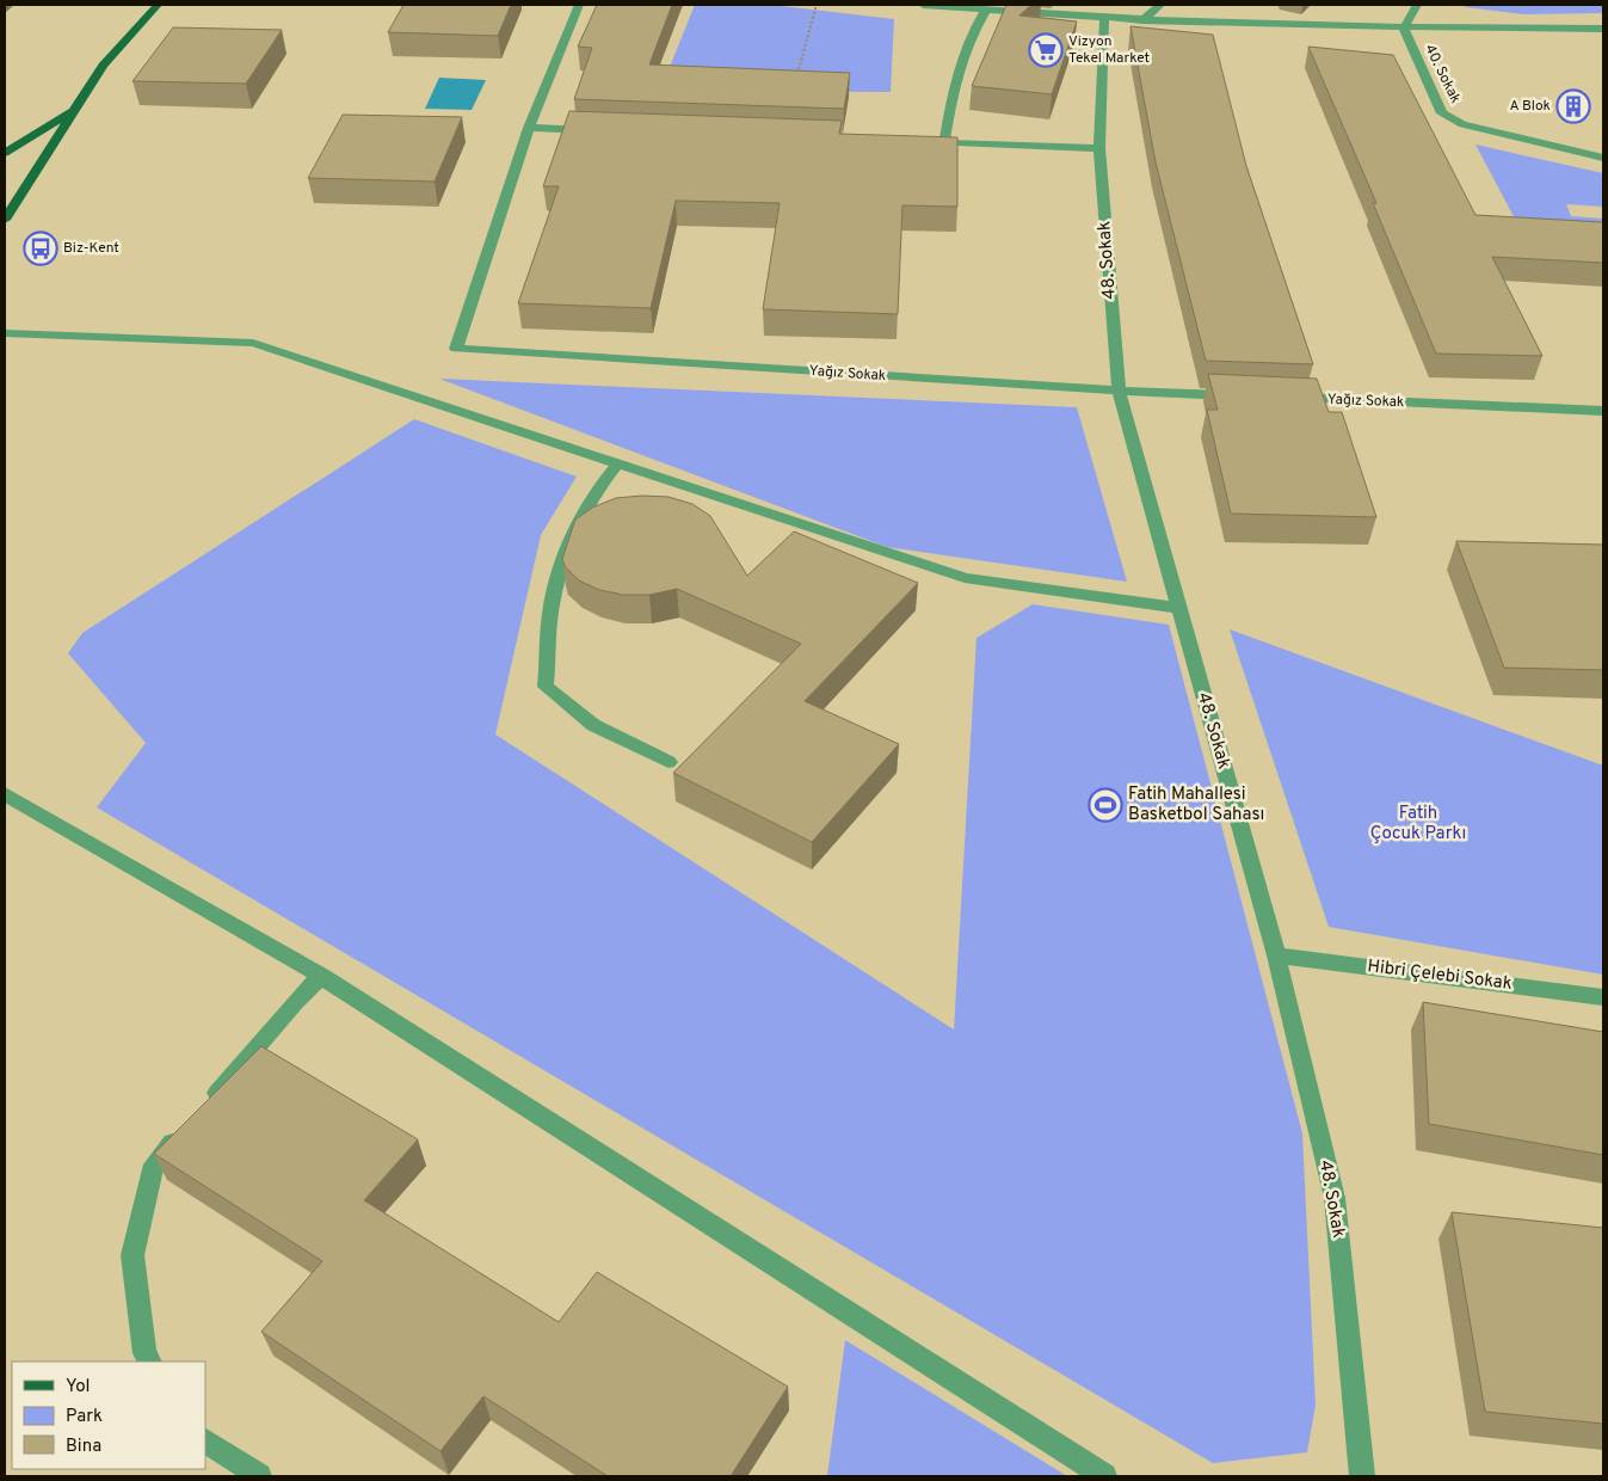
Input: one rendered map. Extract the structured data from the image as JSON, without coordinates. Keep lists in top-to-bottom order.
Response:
{
  "streets": {
    "street": [
      "40. Sokak",
      "48. Sokak",
      "Yağız Sokak",
      "Hibri Çelebi Sokak"
    ]
  },
  "crossings": [
    ["48. Sokak", "Yağız Sokak"],
    ["48. Sokak", "Hibri Çelebi Sokak"]
  ],
  "parks": ["Fatih Çocuk Parkı"],
  "places": {
    "supermarket": ["Vizyon Tekel Market"],
    "building": ["A Blok"],
    "bus stop": ["Biz-Kent"],
    "sports": ["Fatih Mahallesi Basketbol Sahası"]
  },
  "legend": ["Yol", "Park", "Bina"]
}
